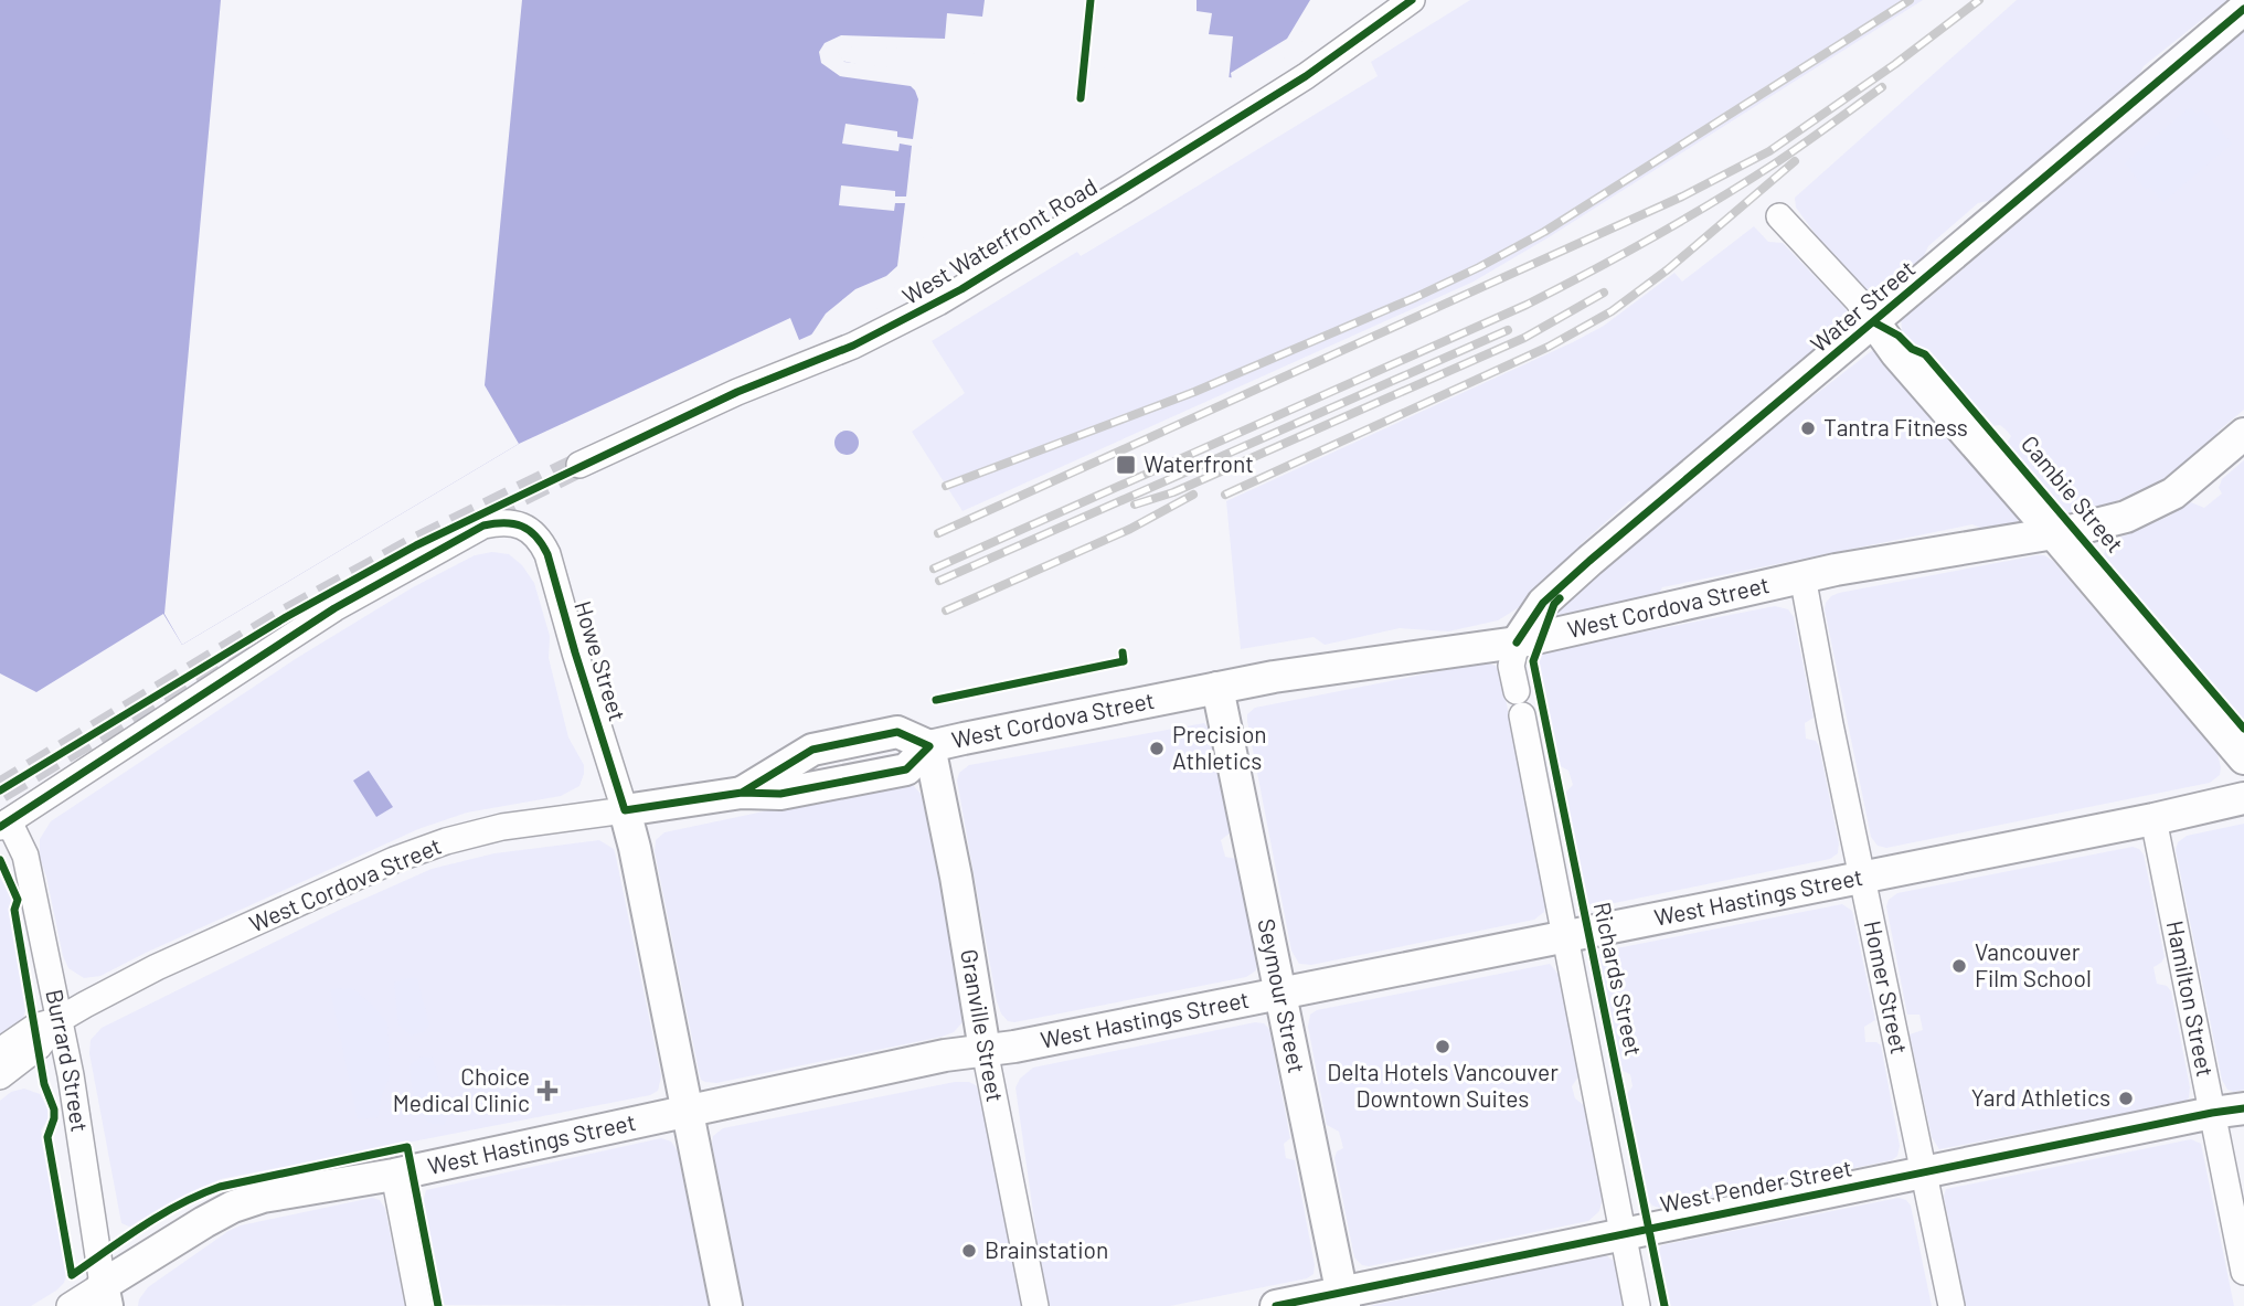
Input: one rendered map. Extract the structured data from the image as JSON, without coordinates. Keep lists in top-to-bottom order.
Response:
{
  "streets": {
    "main road": [
      "Water Street",
      "Cambie Street",
      "West Cordova Street",
      "Howe Street",
      "West Hastings Street",
      "Seymour Street",
      "Granville Street",
      "West Pender Street"
    ],
    "street": [
      "West Waterfront Road",
      "Richards Street",
      "Homer Street",
      "Hamilton Street",
      "Burrard Street"
    ]
  },
  "crossings": [
    ["Water Street", "Cambie Street"],
    ["Water Street", "West Cordova Street"],
    ["Water Street", "Richards Street"],
    ["Cambie Street", "West Cordova Street"],
    ["West Cordova Street", "Howe Street"],
    ["West Cordova Street", "Richards Street"],
    ["West Cordova Street", "Homer Street"],
    ["West Cordova Street", "Seymour Street"],
    ["West Cordova Street", "Granville Street"],
    ["West Cordova Street", "Burrard Street"],
    ["Howe Street", "West Hastings Street"],
    ["Howe Street", "Burrard Street"],
    ["West Hastings Street", "Richards Street"],
    ["West Hastings Street", "Homer Street"],
    ["West Hastings Street", "Seymour Street"],
    ["West Hastings Street", "Hamilton Street"],
    ["West Hastings Street", "Granville Street"],
    ["West Hastings Street", "Burrard Street"],
    ["Richards Street", "West Pender Street"],
    ["Homer Street", "West Pender Street"],
    ["Seymour Street", "West Pender Street"],
    ["Hamilton Street", "West Pender Street"]
  ],
  "places": {
    "other": [
      "Tantra Fitness",
      "Precision Athletics",
      "Vancouver Film School",
      "Delta Hotels Vancouver Downtown Suites",
      "Yard Athletics",
      "Brainstation"
    ],
    "transit": ["Waterfront"],
    "health": ["Choice Medical Clinic"]
  }
}
